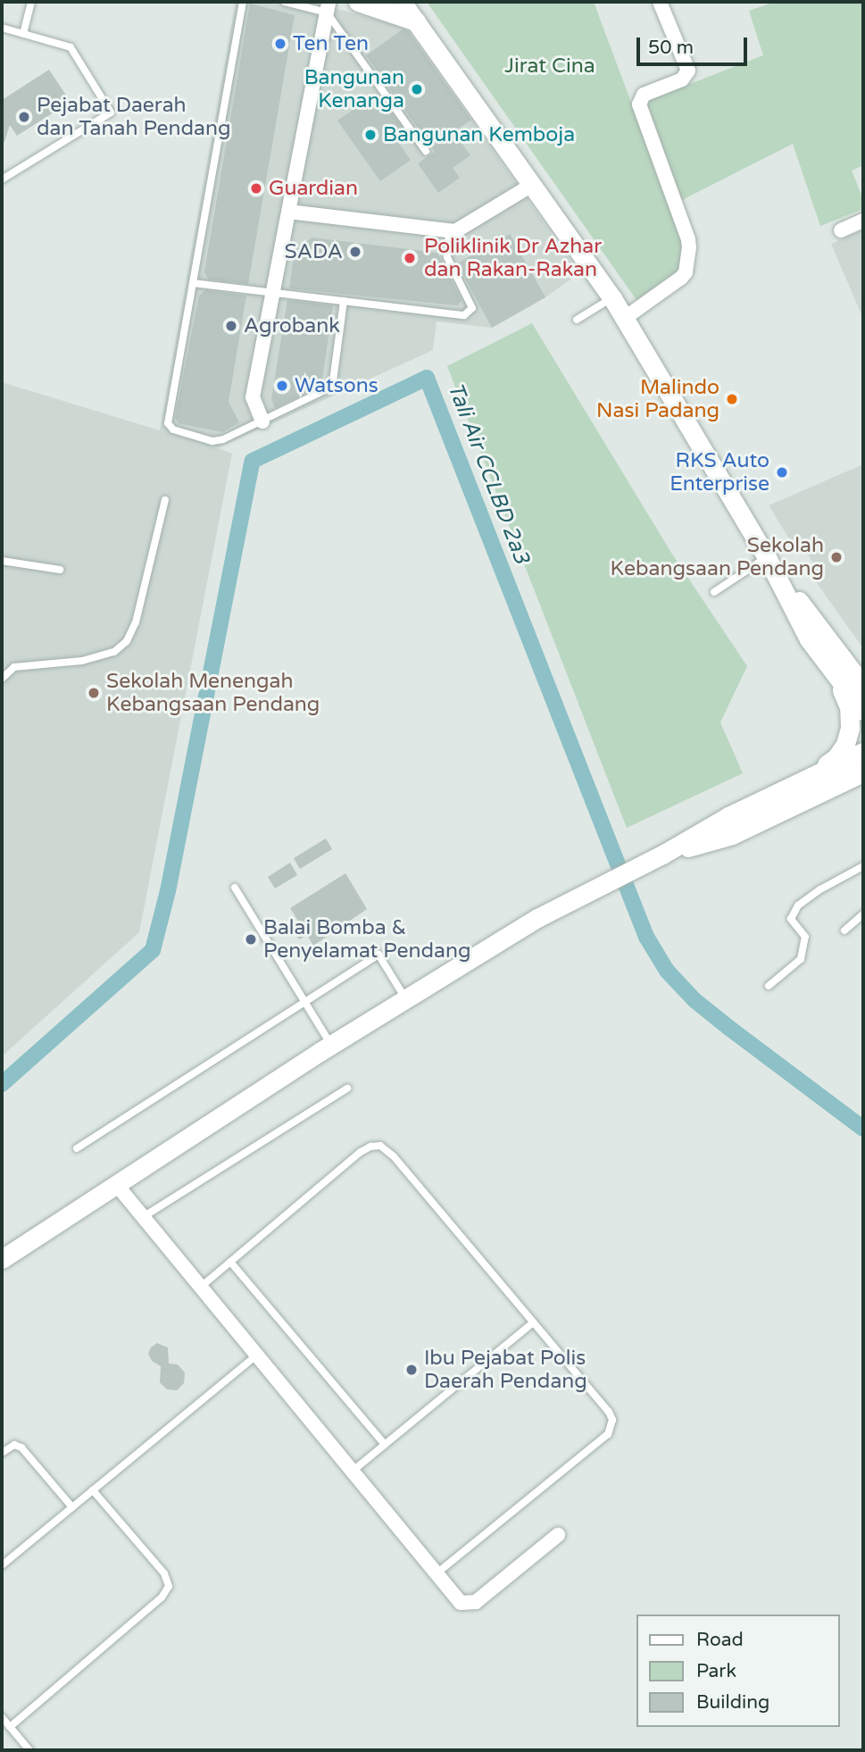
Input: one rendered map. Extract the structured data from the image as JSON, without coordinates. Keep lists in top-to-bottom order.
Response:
{
  "water": ["Tali Air CCLBD 2a3"],
  "parks": ["Jirat Cina"],
  "places": [
    "Ten Ten",
    "Bangunan Kenanga",
    "Pejabat Daerah dan Tanah Pendang",
    "Bangunan Kemboja",
    "Guardian",
    "SADA",
    "Poliklinik Dr Azhar dan Rakan-Rakan",
    "Agrobank",
    "Watsons",
    "Malindo Nasi Padang",
    "RKS Auto Enterprise",
    "Sekolah Kebangsaan Pendang",
    "Sekolah Menengah Kebangsaan Pendang",
    "Balai Bomba & Penyelamat Pendang",
    "Ibu Pejabat Polis Daerah Pendang"
  ],
  "legend": ["Road", "Park", "Building"],
  "scale_bar": "50 m"
}
